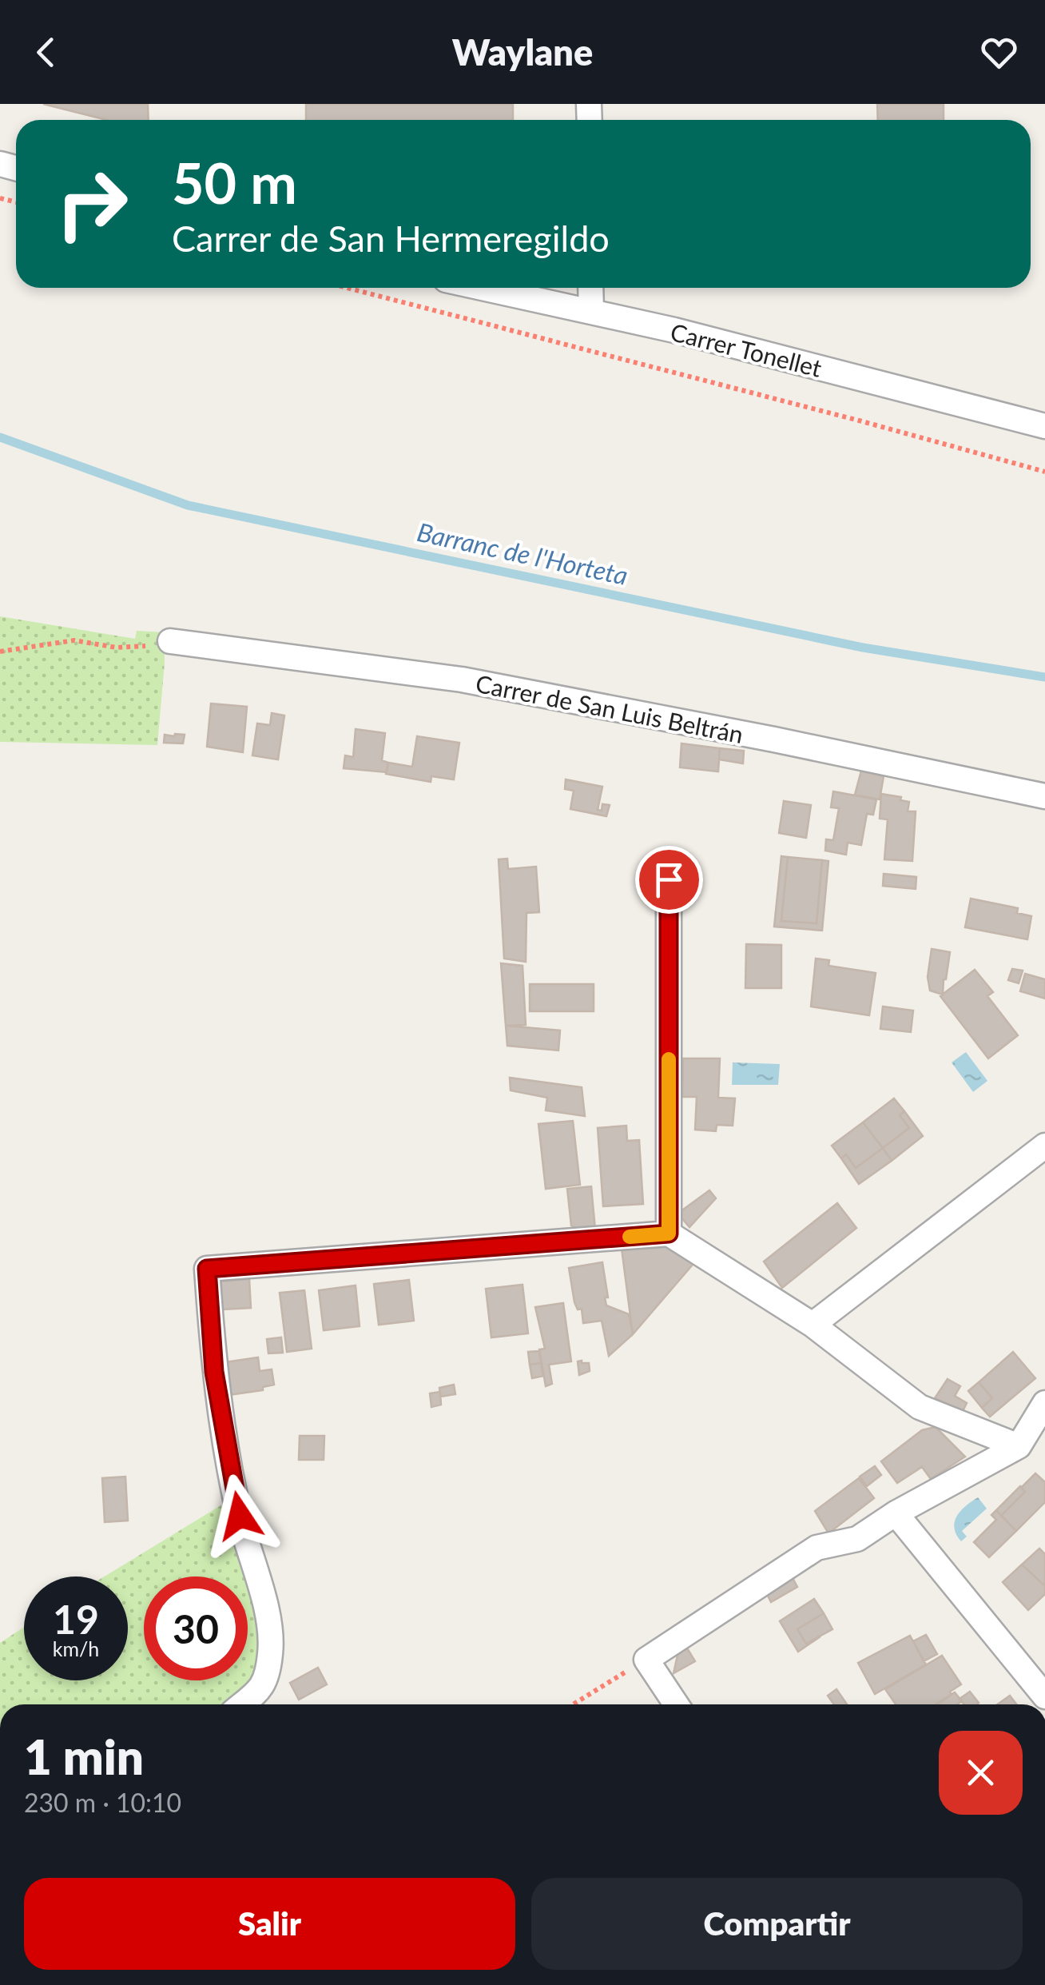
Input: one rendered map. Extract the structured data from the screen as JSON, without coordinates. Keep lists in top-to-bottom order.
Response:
{
  "streets": {
    "street": ["Carrer Tonellet", "Carrer de San Luis Beltrán"]
  },
  "water": ["Barranc de l'Horteta"],
  "page": {
    "header": "Waylane",
    "turn": ["50 m", "Carrer de San Hermeregildo"],
    "speed": "19 km/h",
    "limit": "30",
    "heading": ["1 min", "230 m · 10:10"],
    "buttons": ["Salir", "Compartir"]
  }
}
